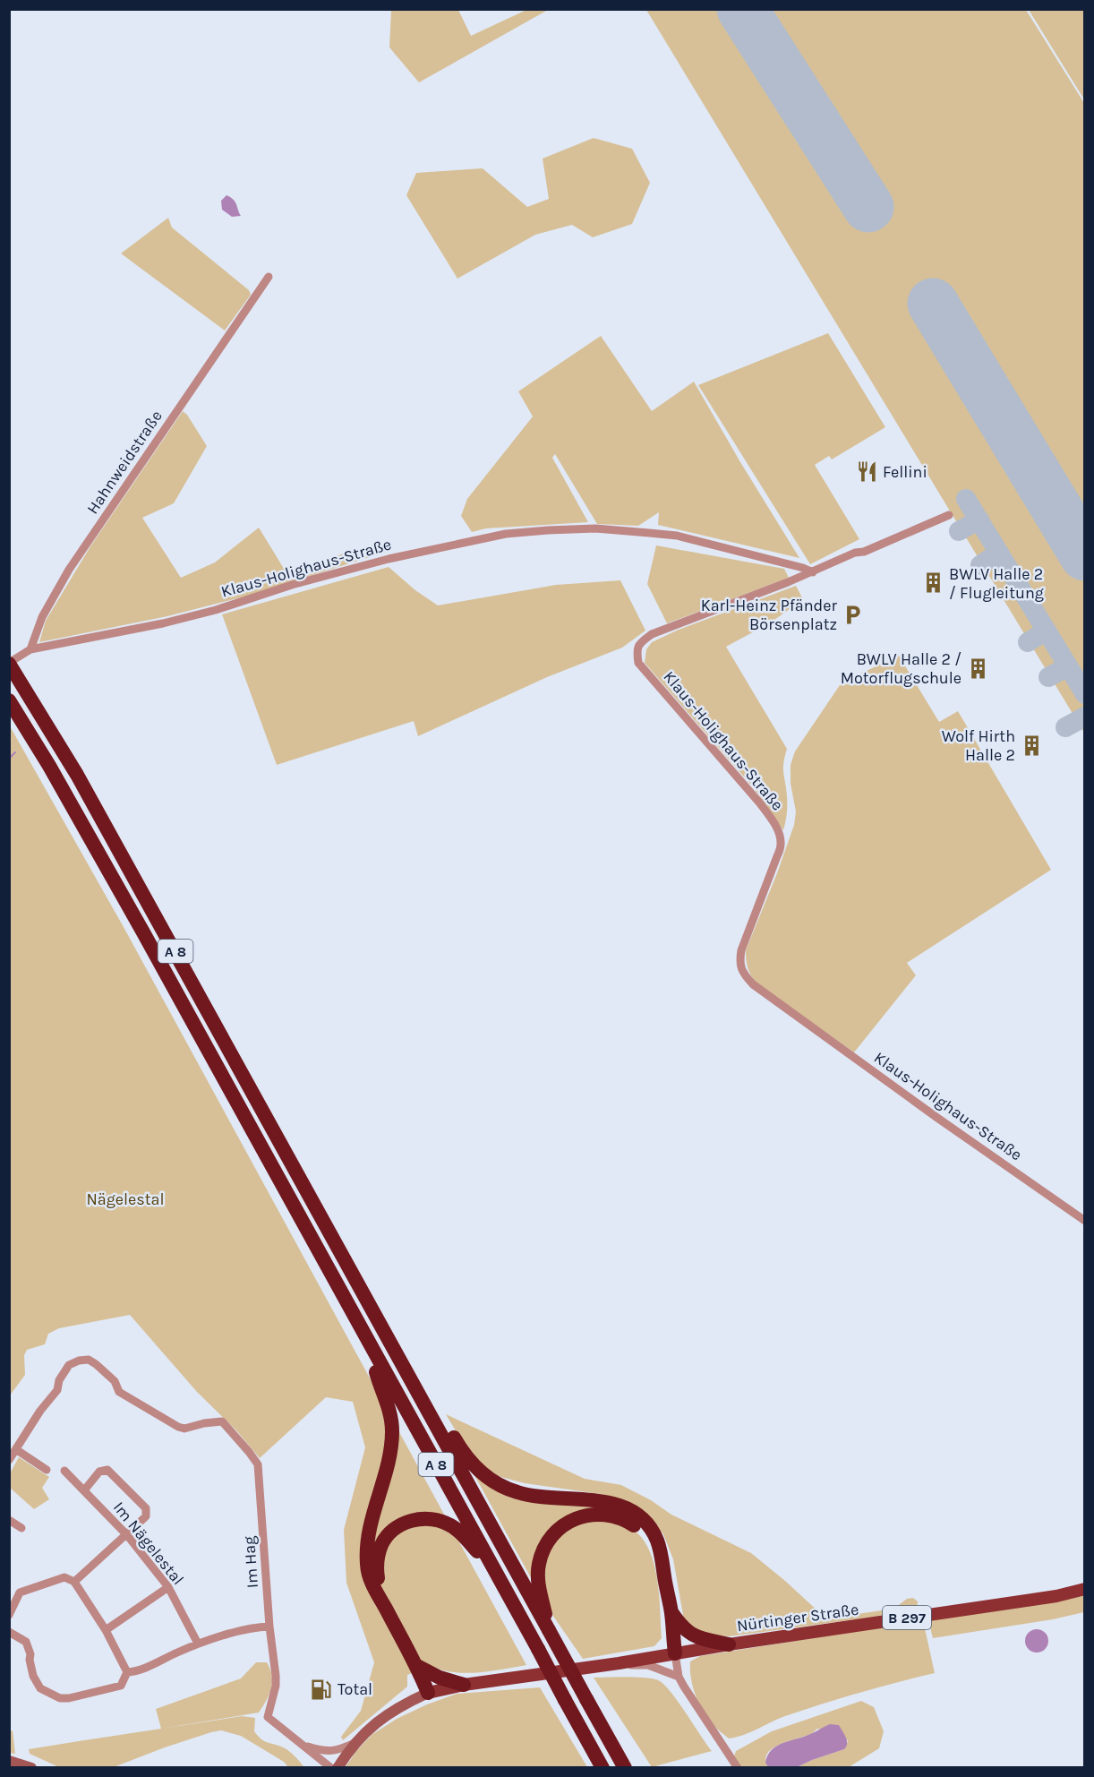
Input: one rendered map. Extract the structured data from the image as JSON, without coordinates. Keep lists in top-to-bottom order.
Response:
{
  "streets": {
    "highway": ["A 8"],
    "main road": ["Nürtinger Straße", "B 297"],
    "street": [
      "Hahnweidstraße",
      "Klaus-Holighaus-Straße",
      "Im Nägelestal",
      "Im Hag"
    ]
  },
  "crossings": [
    ["Hahnweidstraße", "Klaus-Holighaus-Straße"],
    ["Im Hag", "Nürtinger Straße"]
  ],
  "parks": ["Nägelestal"],
  "places": {
    "restaurant": ["Fellini"],
    "building": ["BWLV Halle 2 / Flugleitung", "BWLV Halle 2 / Motorflugschule", "Wolf Hirth Halle 2"],
    "parking": ["Karl-Heinz Pfänder Börsenplatz"],
    "fuel station": ["Total"]
  }
}
